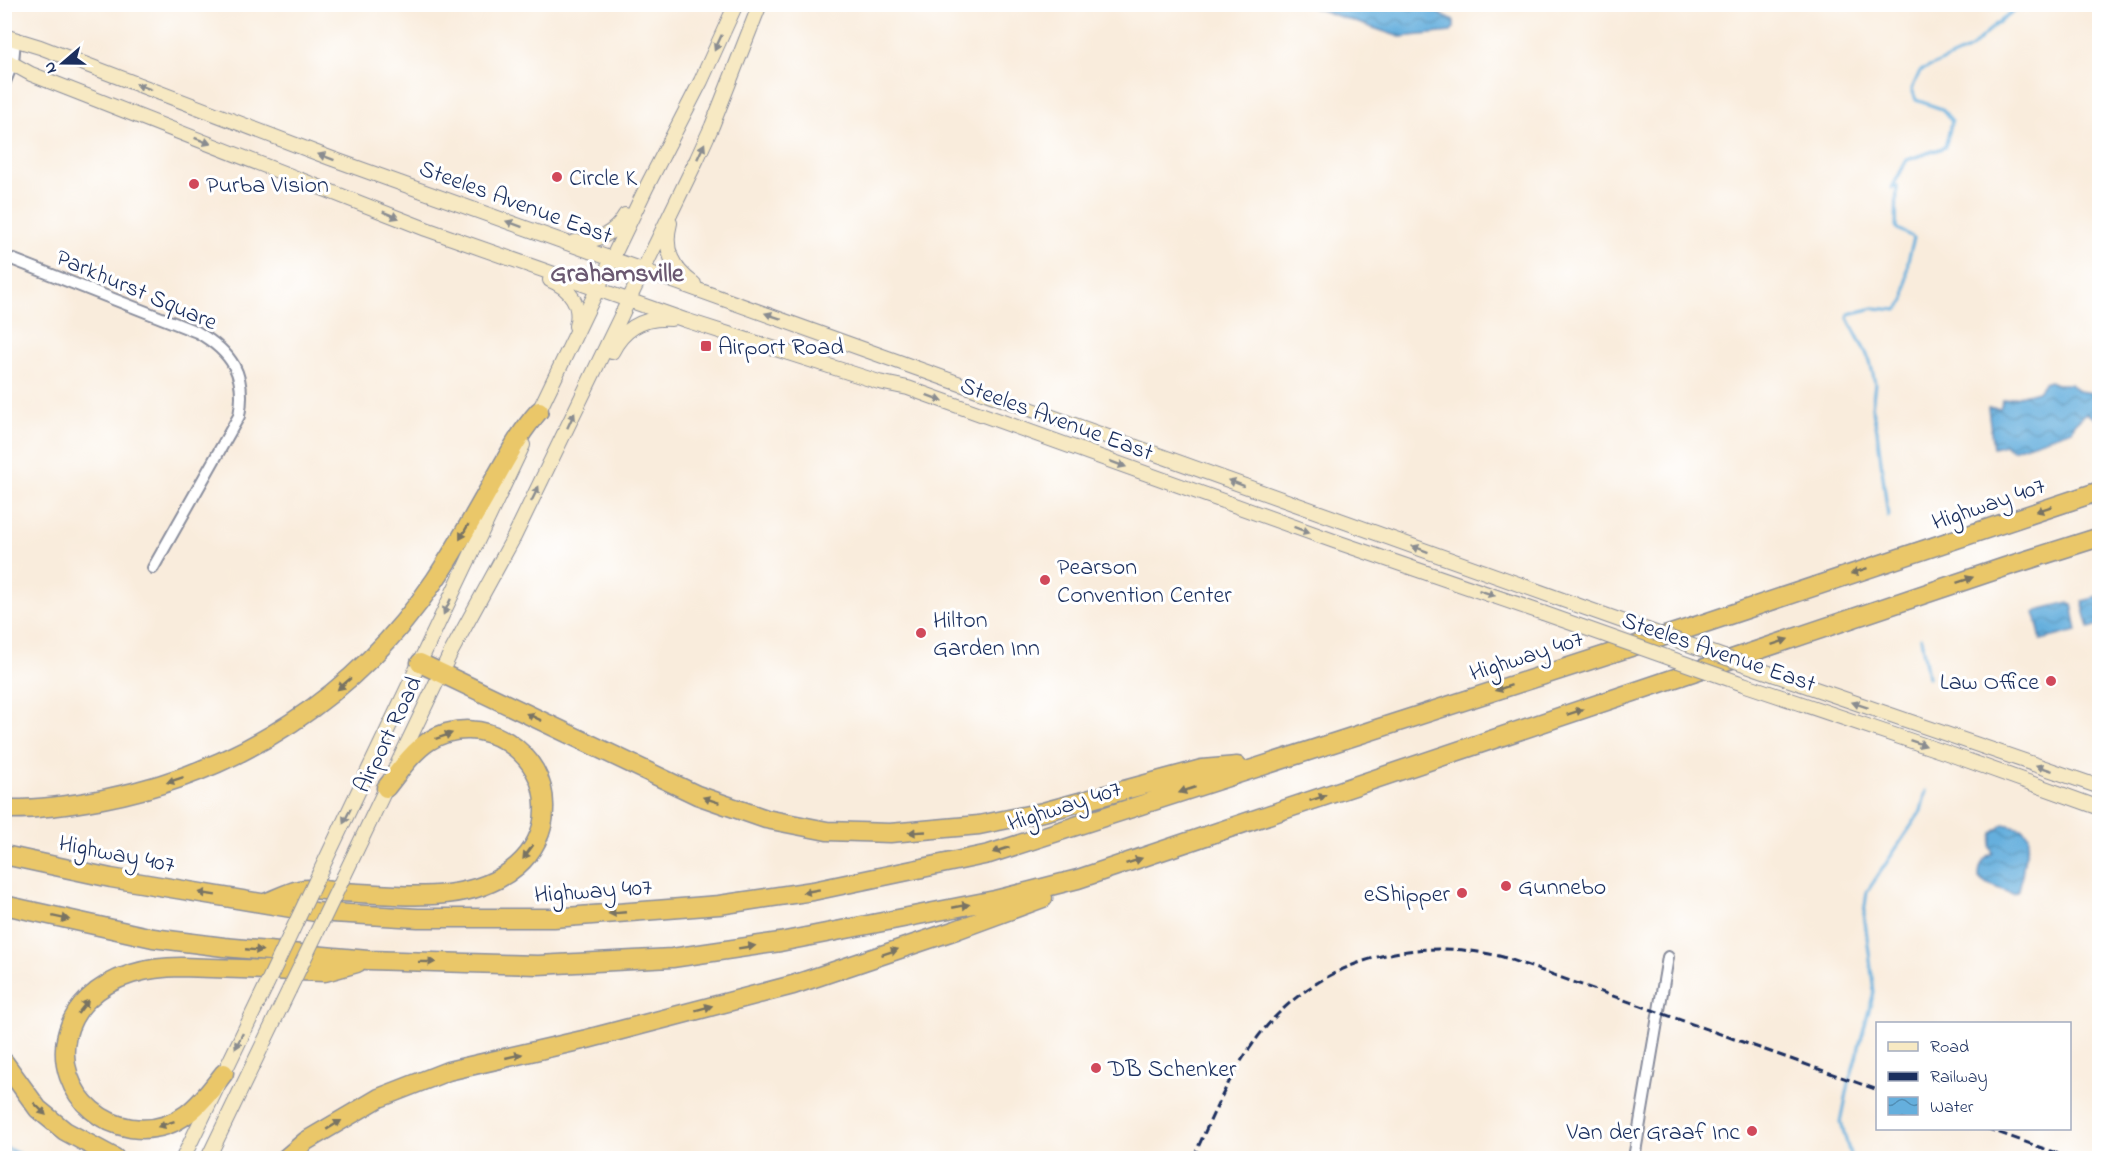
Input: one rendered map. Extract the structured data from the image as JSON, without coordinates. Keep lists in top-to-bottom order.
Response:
{
  "streets": {
    "highway": ["Highway 407"],
    "main road": ["Steeles Avenue East", "Airport Road"],
    "street": ["Parkhurst Square"]
  },
  "crossings": [
    ["Steeles Avenue East", "Airport Road"]
  ],
  "districts": ["Grahamsville"],
  "places": {
    "other": [
      "Circle K",
      "Purba Vision",
      "Pearson Convention Center",
      "Hilton Garden Inn",
      "Law Office",
      "Gunnebo",
      "eShipper",
      "DB Schenker",
      "Van der Graaf Inc"
    ],
    "transit": ["Airport Road"]
  },
  "legend": ["Road", "Railway", "Water"],
  "north": "left"
}
